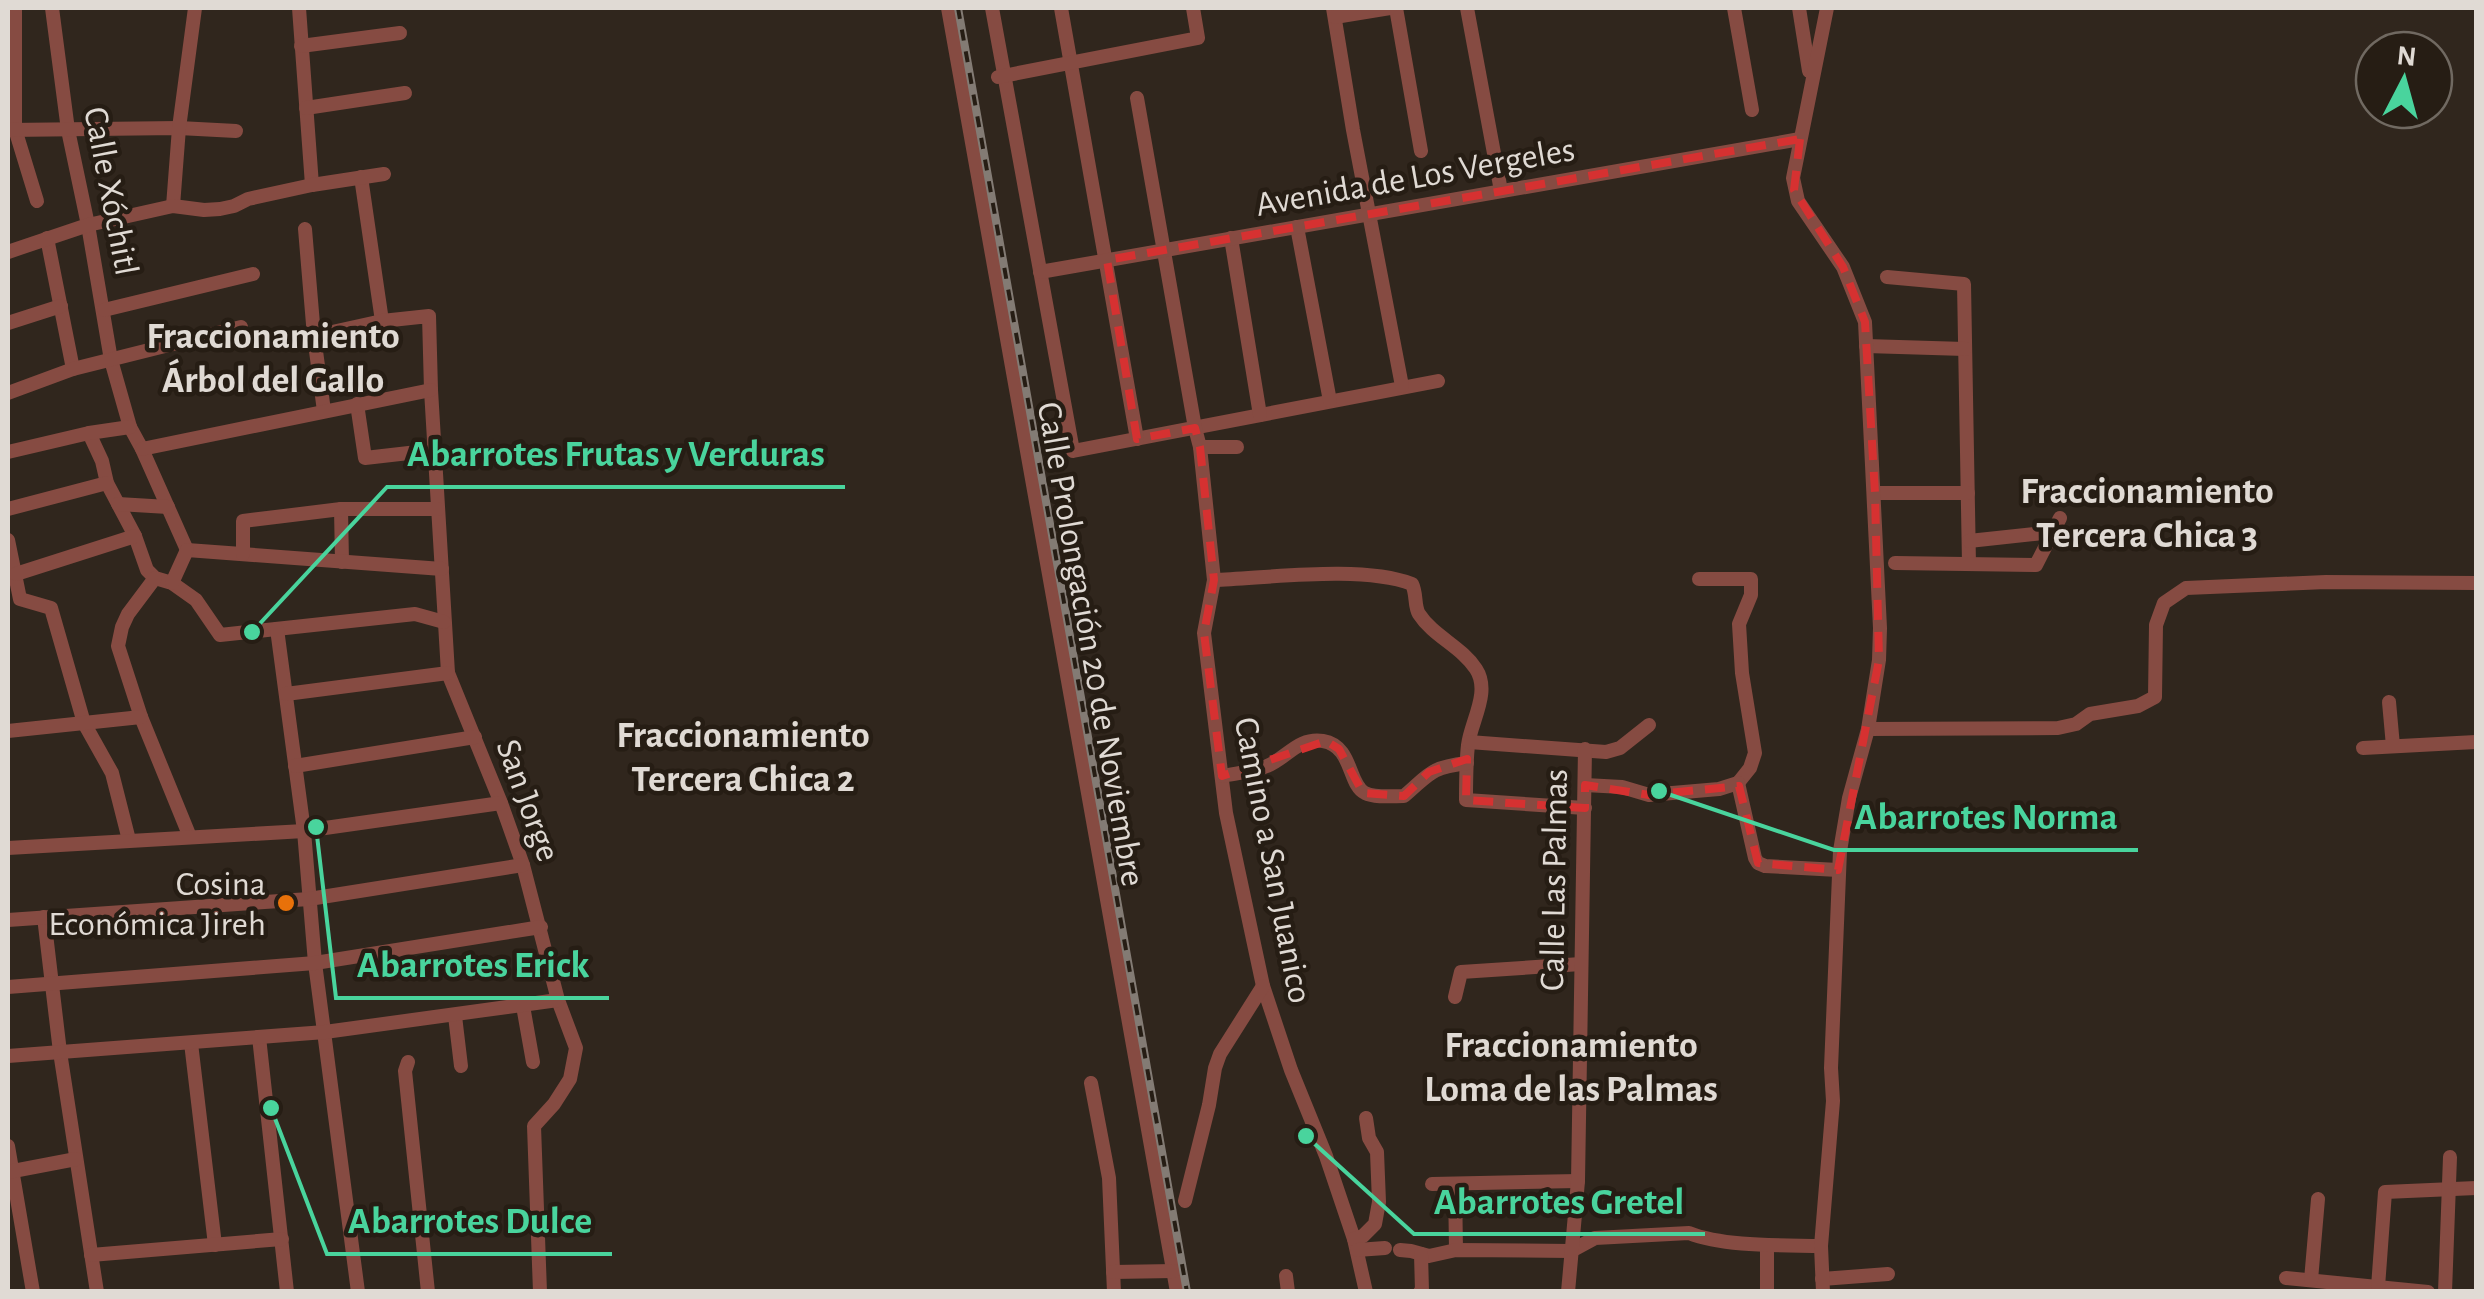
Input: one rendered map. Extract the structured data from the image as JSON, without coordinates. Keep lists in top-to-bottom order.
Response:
{
  "streets": {
    "street": [
      "Avenida de Los Vergeles",
      "Calle Xóchitl",
      "Calle Prolongación 20 de Noviembre",
      "San Jorge",
      "Camino a San Juanico",
      "Calle Las Palmas"
    ]
  },
  "crossings": [
    ["Avenida de Los Vergeles", "Calle Prolongación 20 de Noviembre"],
    ["Avenida de Los Vergeles", "Camino a San Juanico"]
  ],
  "districts": [
    "Fraccionamiento Árbol del Gallo",
    "Fraccionamiento Tercera Chica 3",
    "Fraccionamiento Tercera Chica 2",
    "Fraccionamiento Loma de las Palmas"
  ],
  "places": [
    "Abarrotes Frutas y Verduras",
    "Abarrotes Norma",
    "Abarrotes Erick",
    "Cosina Económica Jireh",
    "Abarrotes Dulce",
    "Abarrotes Gretel"
  ],
  "north": "top"
}
